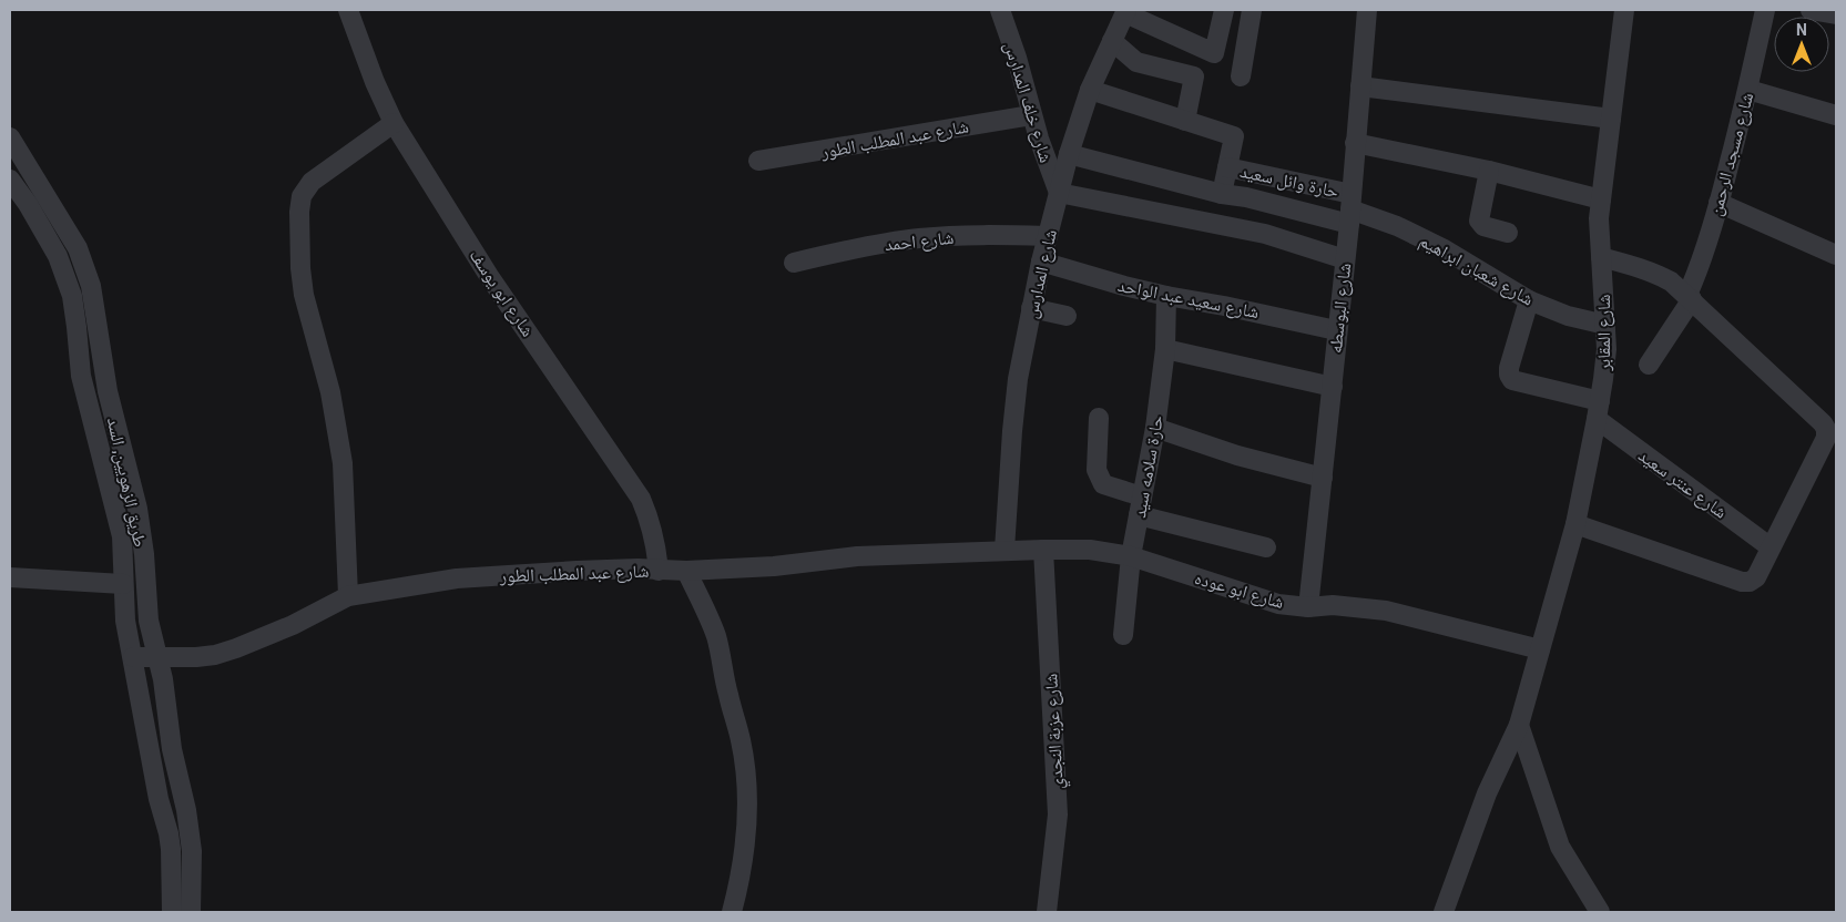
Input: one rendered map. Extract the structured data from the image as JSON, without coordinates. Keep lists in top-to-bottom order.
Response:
{
  "streets": {
    "street": [
      "شارع خلف المدارس",
      "شارع عبد المطلب الطور",
      "شارع مسجد الرحمن",
      "حارة وائل سعيد",
      "شارع احمد",
      "شارع شعبان ابراهيم",
      "شارع المدارس",
      "شارع ابو يوسف",
      "شارع سعيد عبد الواحد",
      "شارع البوسطه",
      "شارع المقابر",
      "حارة سلامه سيد",
      "طريق الزهويين, السد",
      "شارع عنتر سعيد",
      "شارع ابو عوده",
      "شارع عزبة النجدي"
    ]
  },
  "crossings": [
    ["شارع خلف المدارس", "شارع عبد المطلب الطور"],
    ["شارع خلف المدارس", "شارع المدارس"],
    ["شارع عبد المطلب الطور", "شارع المدارس"],
    ["شارع عبد المطلب الطور", "شارع ابو يوسف"],
    ["شارع عبد المطلب الطور", "طريق الزهويين, السد"],
    ["شارع عبد المطلب الطور", "شارع ابو عوده"],
    ["حارة وائل سعيد", "شارع شعبان ابراهيم"],
    ["حارة وائل سعيد", "شارع البوسطه"],
    ["شارع احمد", "شارع المدارس"],
    ["شارع شعبان ابراهيم", "شارع البوسطه"],
    ["شارع شعبان ابراهيم", "شارع المقابر"],
    ["شارع المدارس", "شارع سعيد عبد الواحد"],
    ["شارع المدارس", "شارع ابو عوده"],
    ["شارع سعيد عبد الواحد", "شارع البوسطه"],
    ["شارع سعيد عبد الواحد", "حارة سلامه سيد"],
    ["شارع البوسطه", "شارع ابو عوده"],
    ["شارع المقابر", "شارع عنتر سعيد"],
    ["شارع المقابر", "شارع ابو عوده"],
    ["حارة سلامه سيد", "شارع ابو عوده"],
    ["شارع ابو عوده", "شارع عزبة النجدي"]
  ],
  "north": "top"
}
